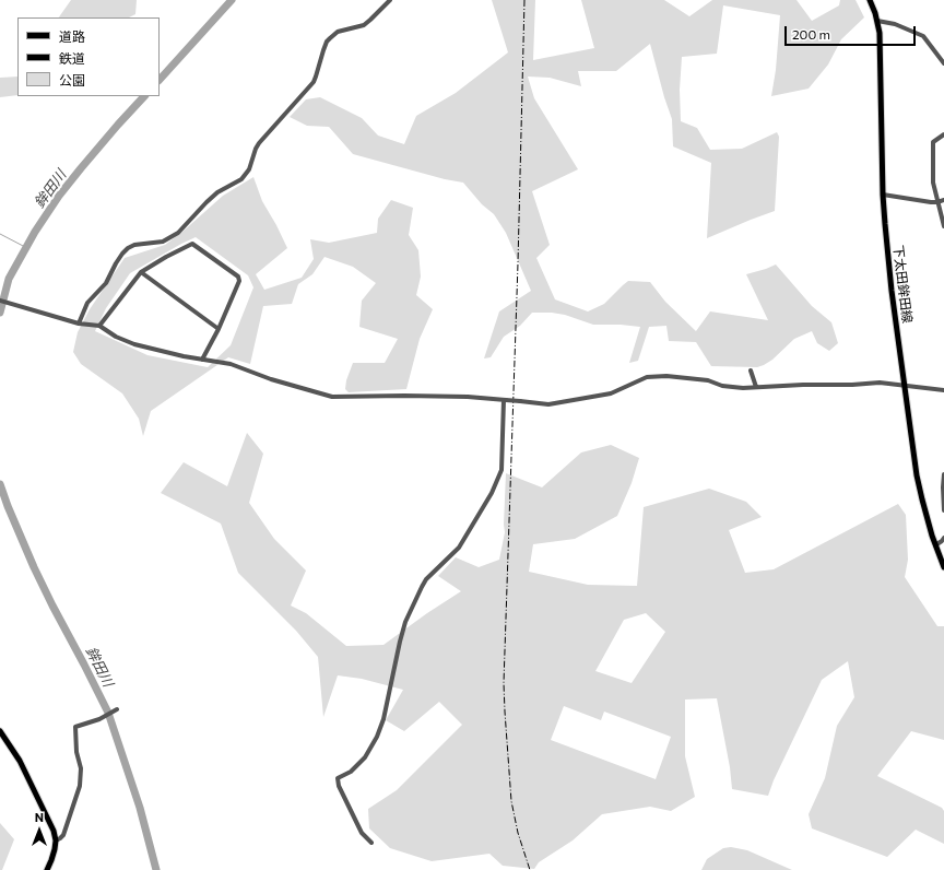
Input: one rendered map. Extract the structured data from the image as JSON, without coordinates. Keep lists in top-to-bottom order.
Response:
{
  "streets": {
    "main road": ["下太田鉾田線"]
  },
  "water": ["鉾田川"],
  "legend": ["道路", "鉄道", "公園"],
  "scale_bar": "200 m",
  "north": "top"
}
